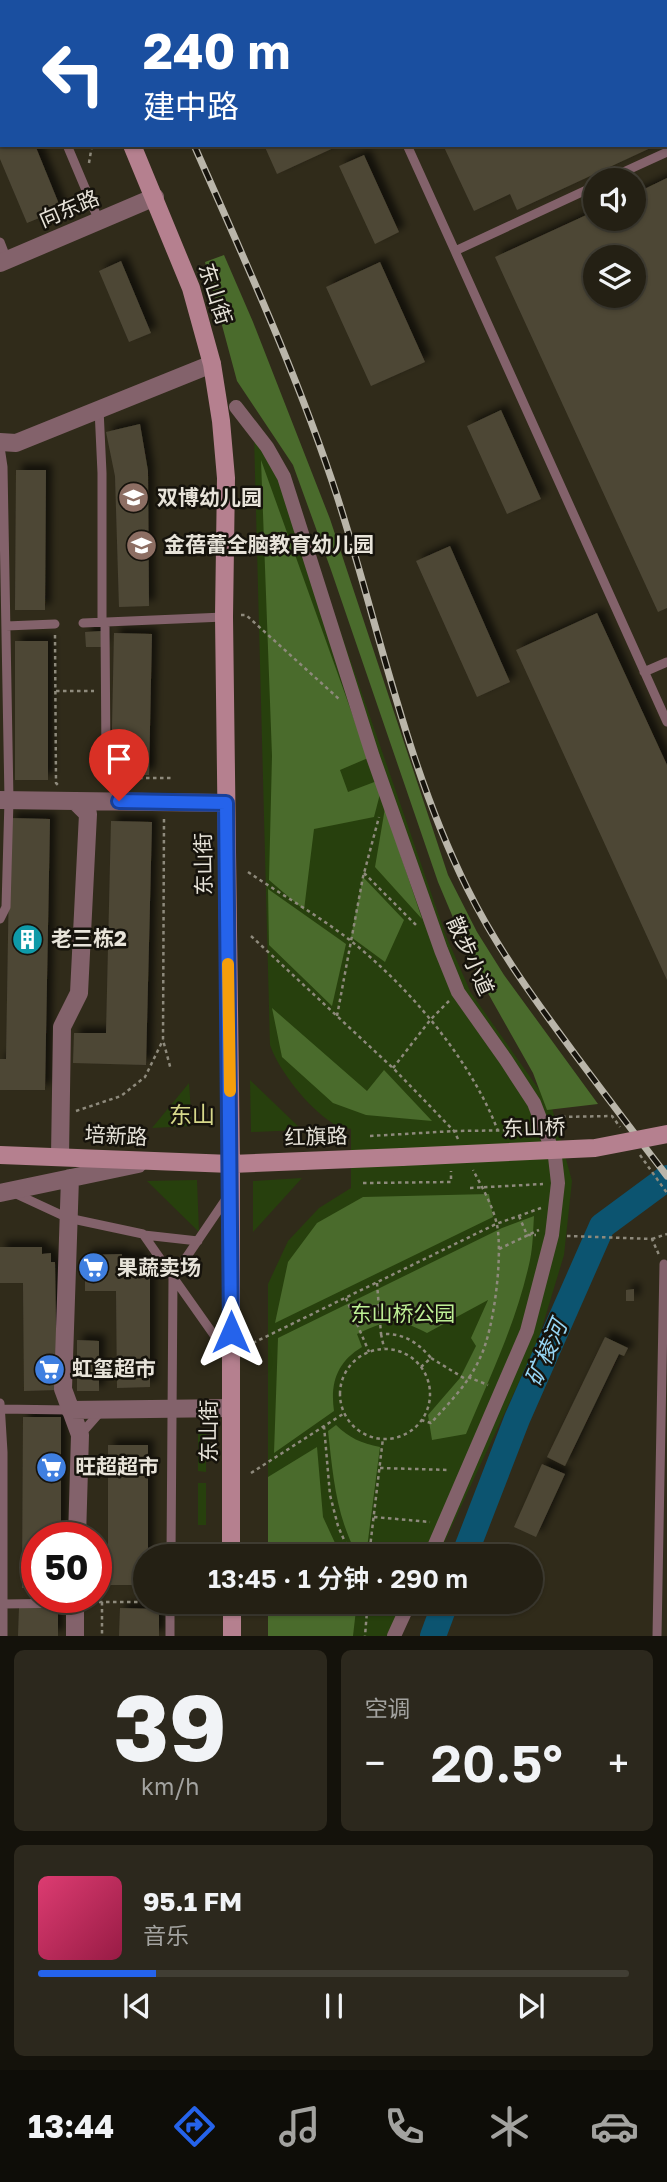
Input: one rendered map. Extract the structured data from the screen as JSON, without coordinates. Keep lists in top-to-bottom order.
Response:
{
  "streets": {
    "main road": [
      "东山街",
      "东山桥",
      "培新路",
      "红旗路"
    ],
    "street": ["向东路", "散步小道"]
  },
  "crossings": [
    ["向东路", "东山街"],
    ["东山街", "培新路"],
    ["东山街", "红旗路"],
    ["东山桥", "红旗路"],
    ["培新路", "红旗路"]
  ],
  "districts": ["东山"],
  "water": ["矿棱河"],
  "parks": ["东山桥公园"],
  "places": {
    "school or university": ["双博幼儿园", "金蓓蕾全脑教育幼儿园"],
    "building": ["老三栋2"],
    "supermarket": ["果蔬卖场", "虹玺超市", "旺超超市"]
  },
  "page": {
    "turn": ["240 m", "建中路"],
    "limit": "50",
    "trip": "13:45 · 1 分钟 · 290 m",
    "tile": [
      ["39", "km/h"],
      "空调"
    ],
    "heat": ["−", "20.5°", "+"],
    "song": ["95.1 FM", "音乐"],
    "tabs": "13:44"
  }
}
